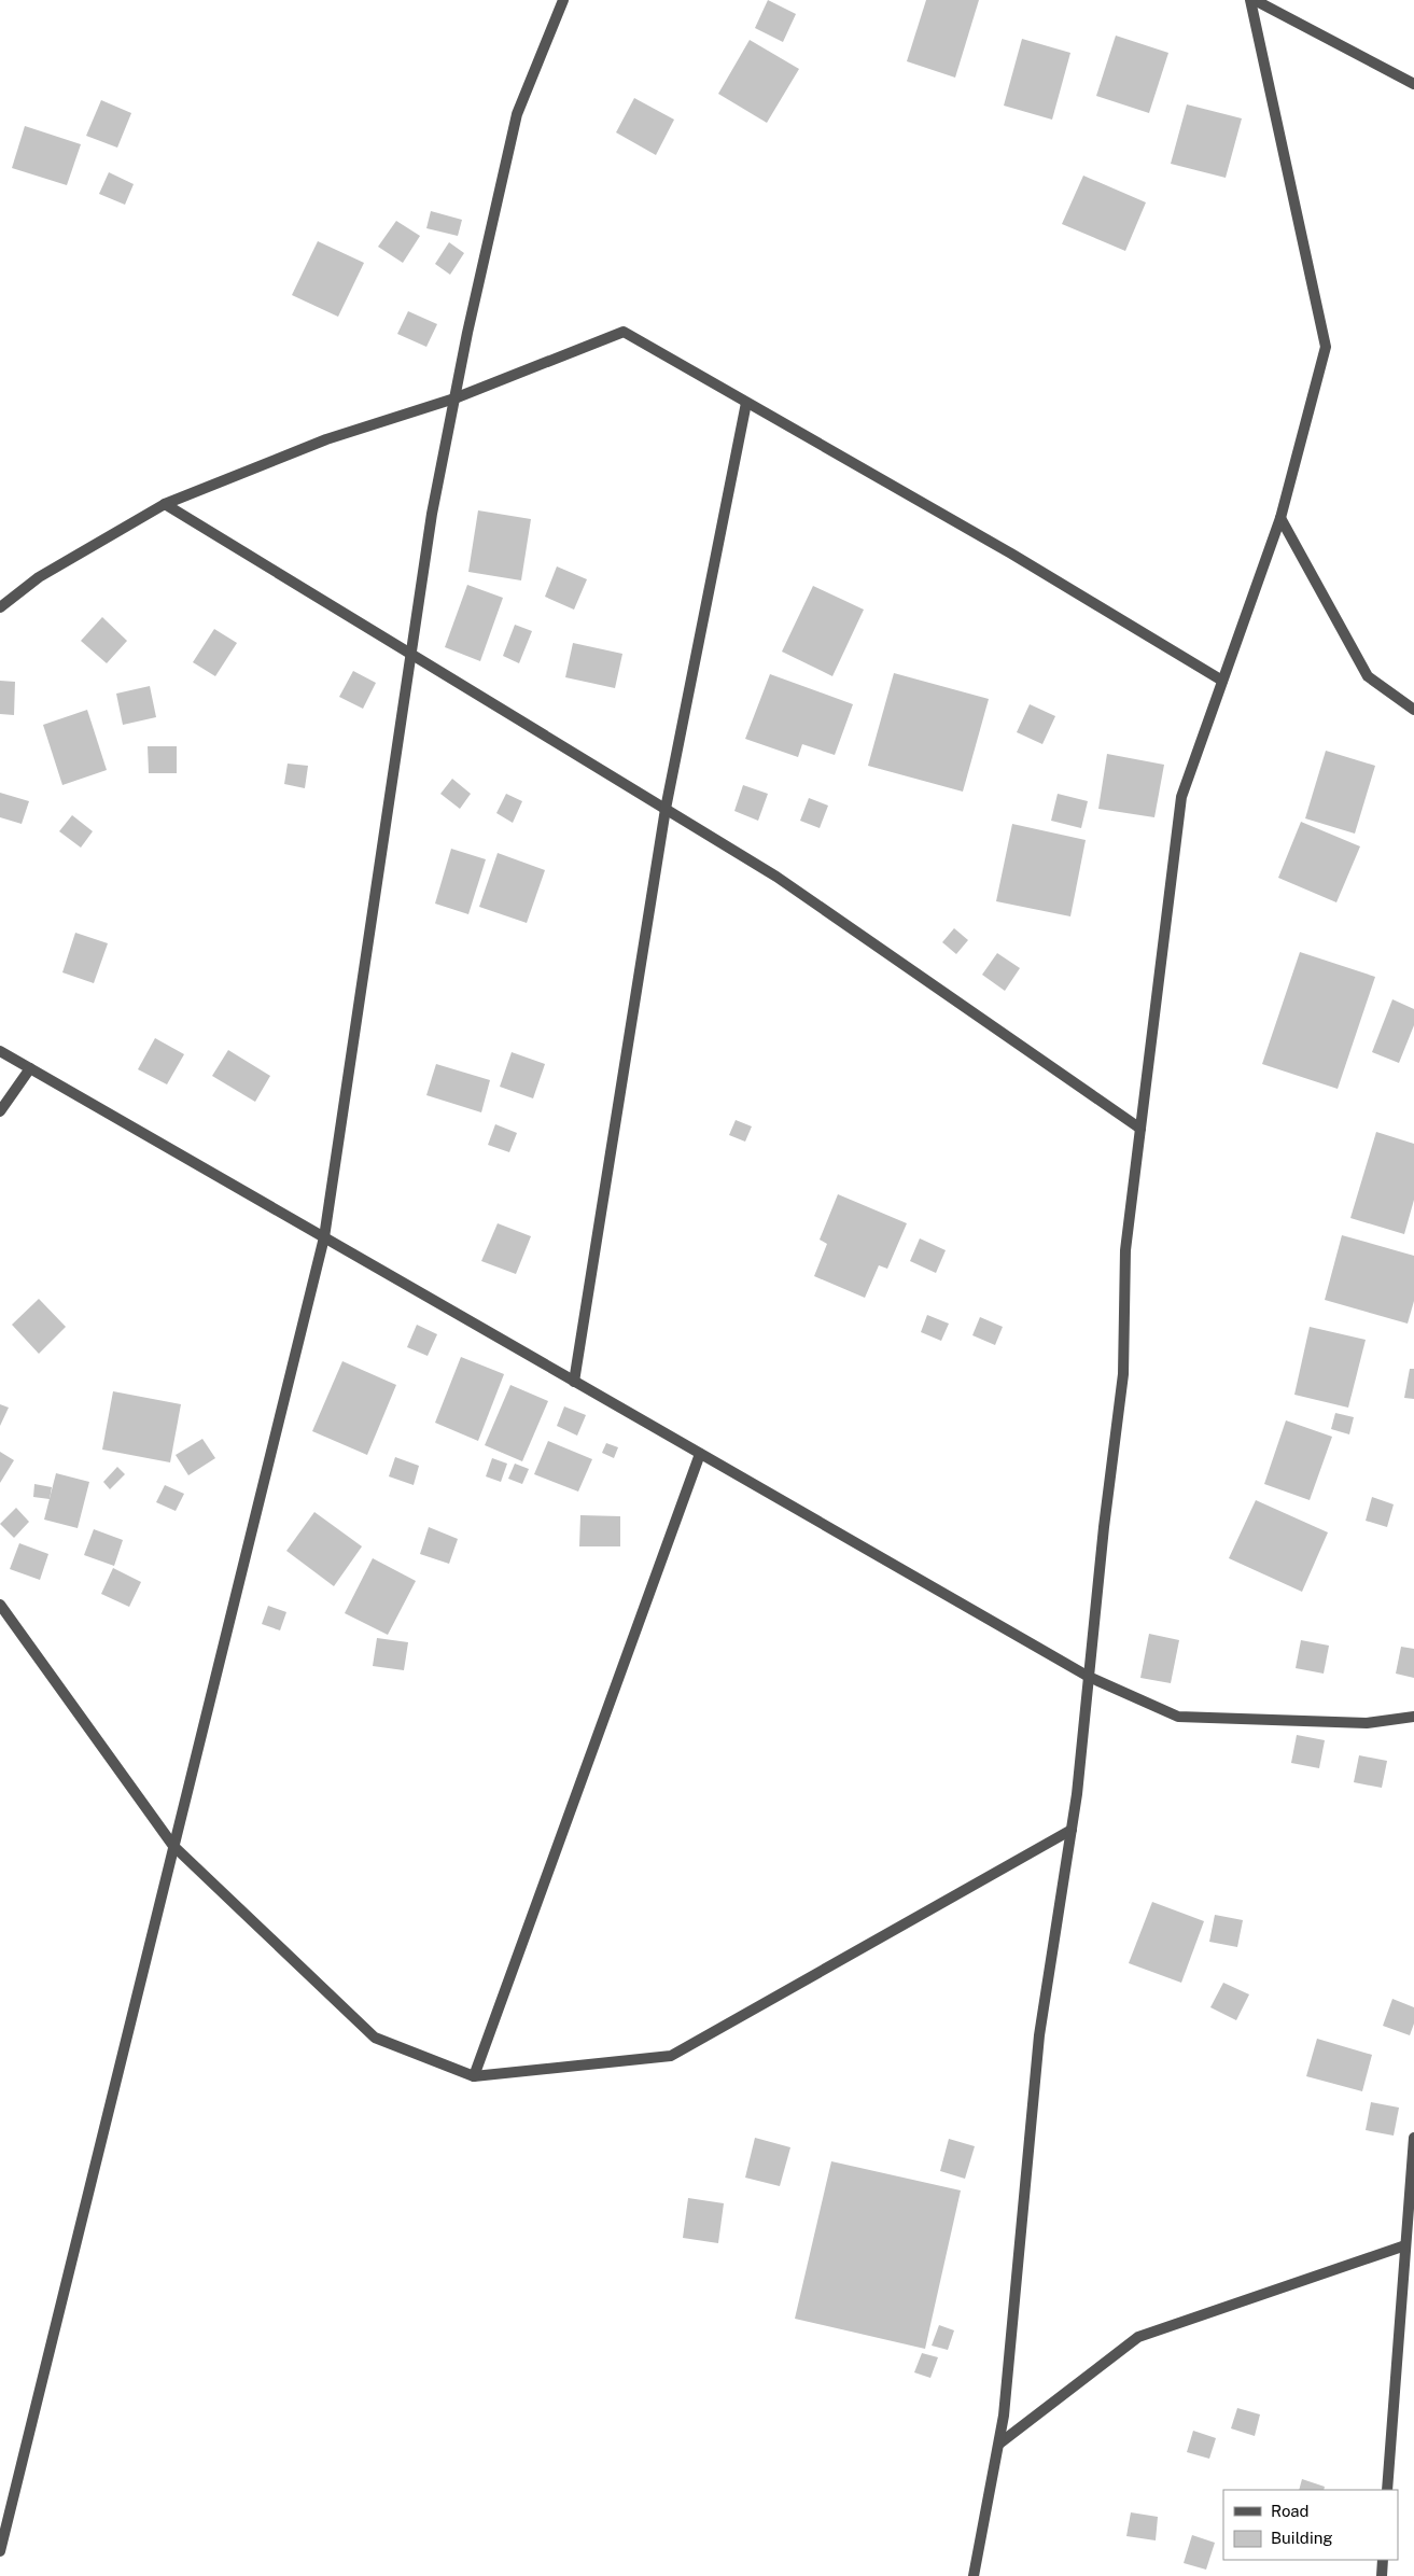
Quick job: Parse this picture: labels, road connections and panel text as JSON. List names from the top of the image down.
{
  "legend": ["Road", "Building"]
}
